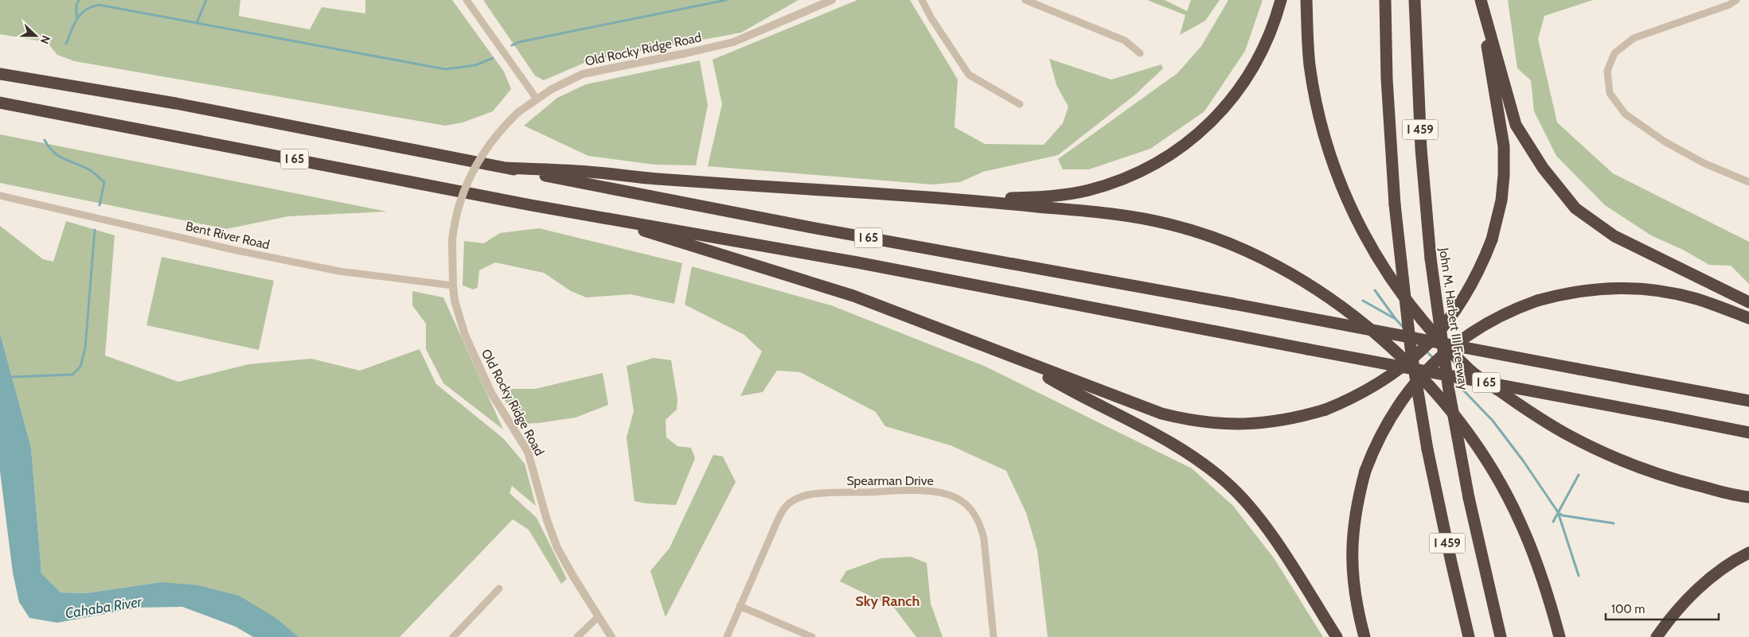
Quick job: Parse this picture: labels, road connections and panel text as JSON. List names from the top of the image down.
{
  "streets": {
    "highway": ["I 459", "I 65", "John M. Harbert III Freeway"],
    "street": ["Old Rocky Ridge Road", "Bent River Road", "Spearman Drive"]
  },
  "crossings": [
    ["Old Rocky Ridge Road", "Bent River Road"]
  ],
  "districts": ["Sky Ranch"],
  "water": ["Cahaba River"],
  "scale_bar": "100 m",
  "north": "right"
}
